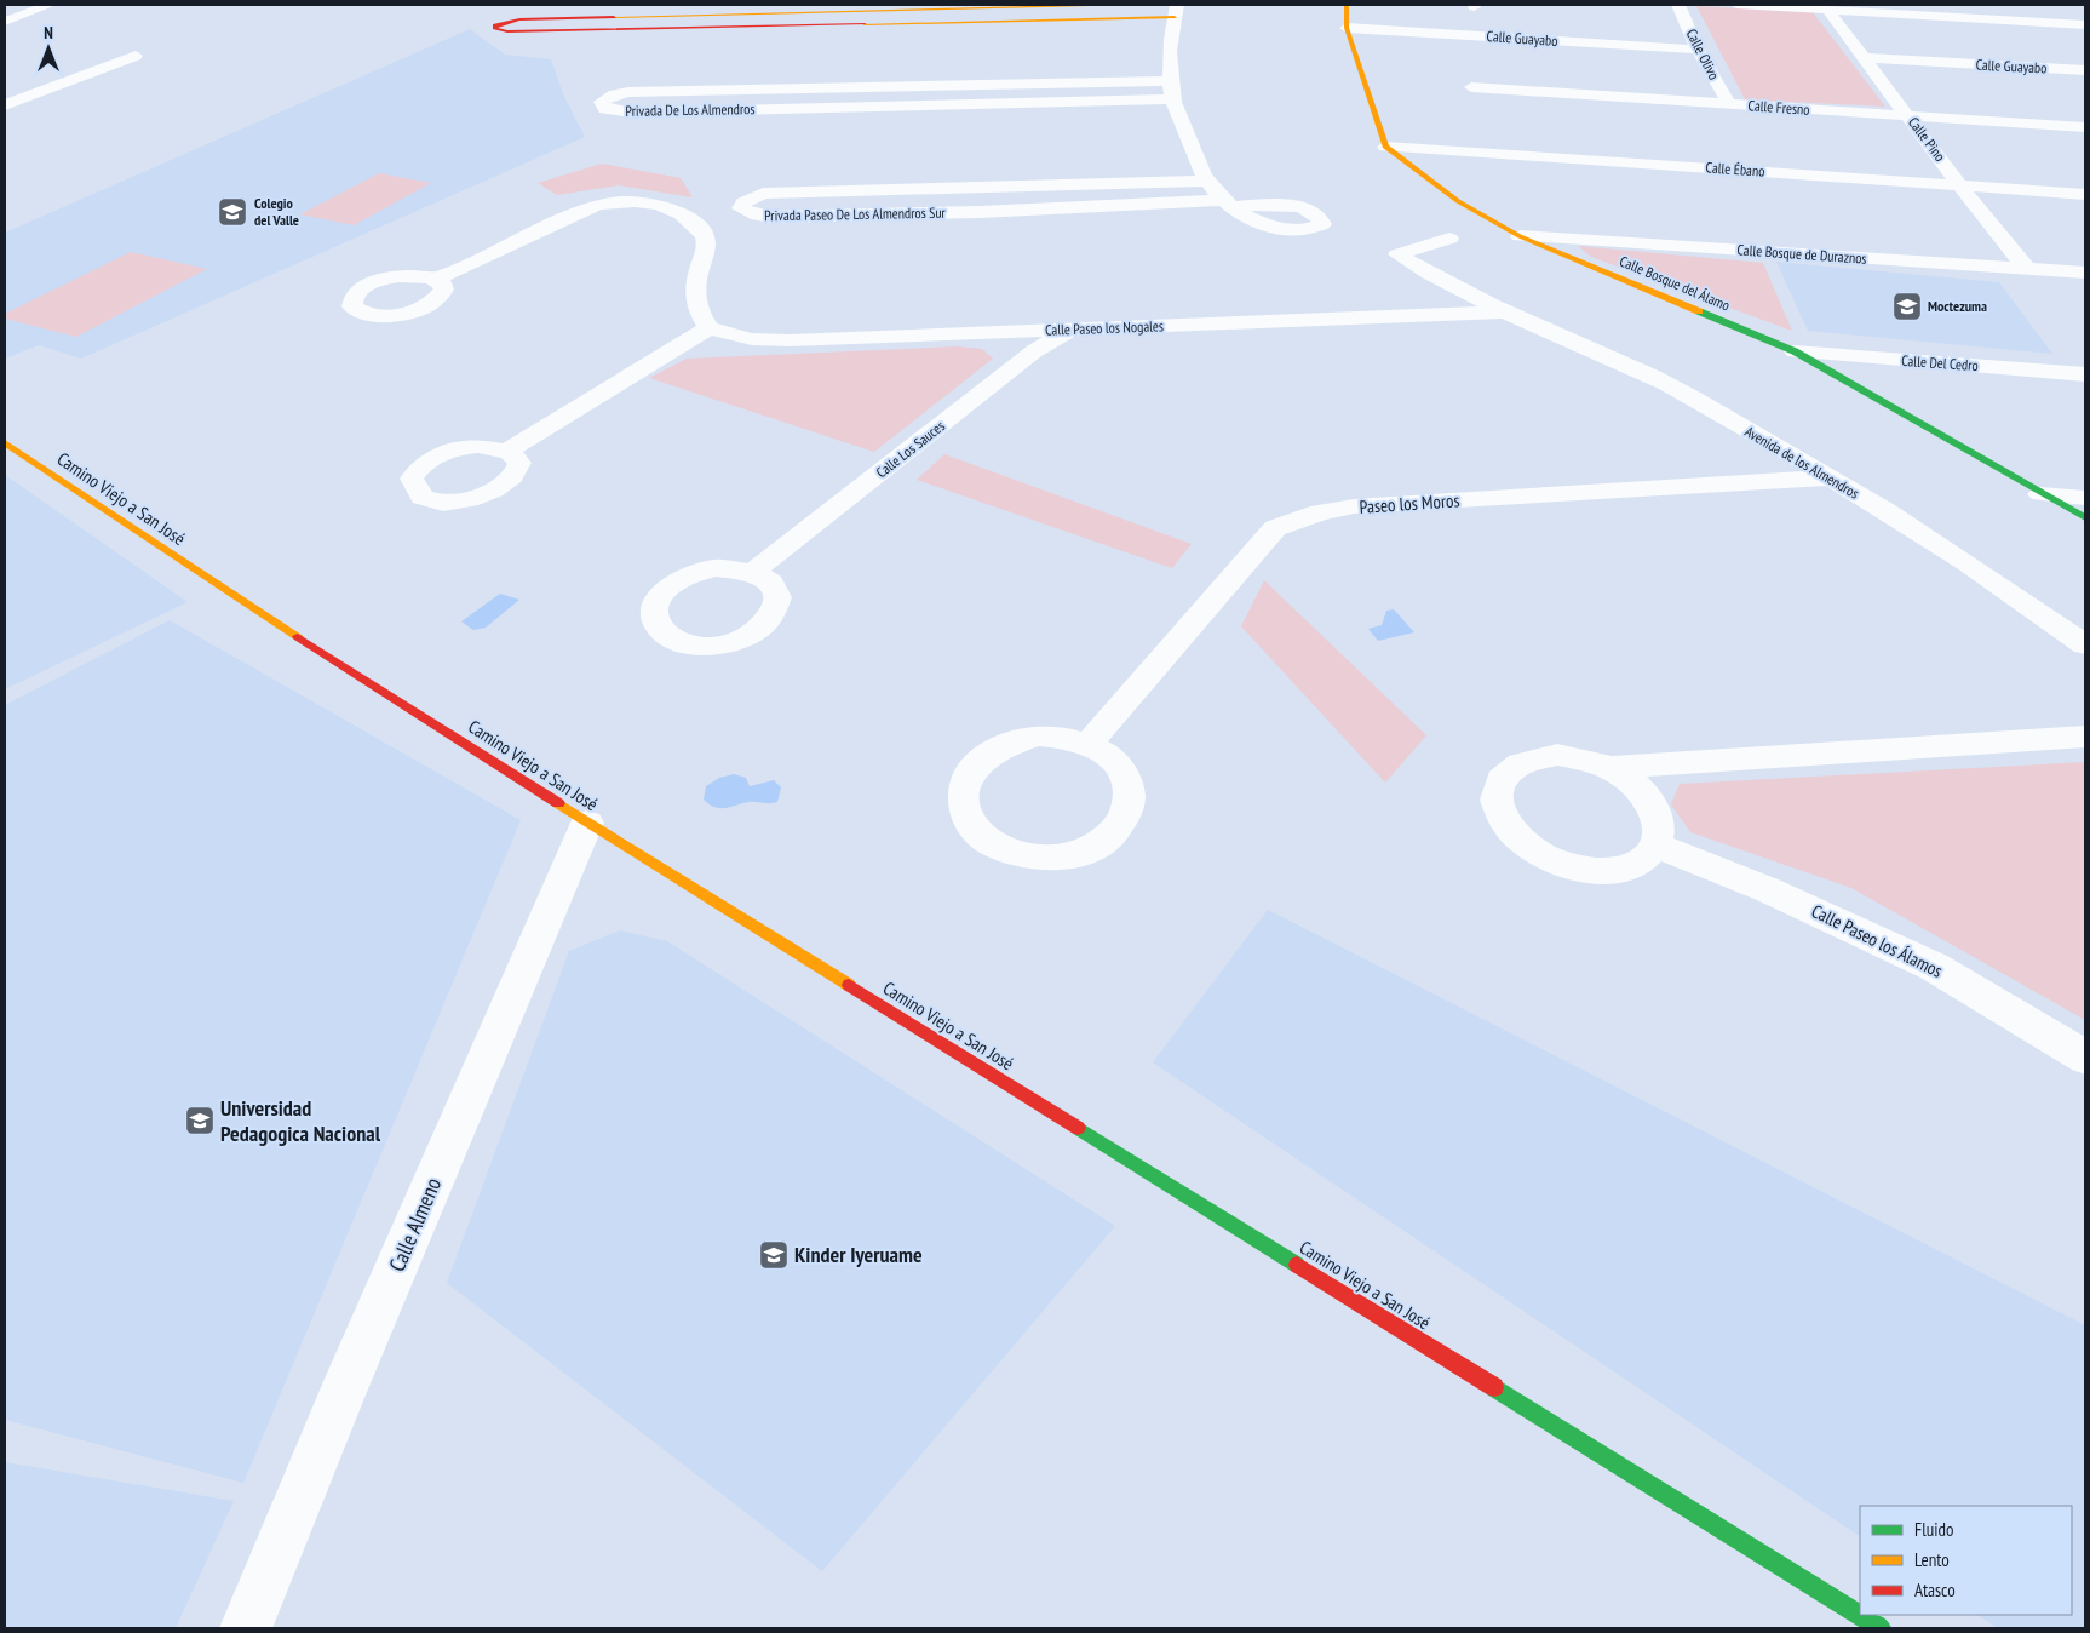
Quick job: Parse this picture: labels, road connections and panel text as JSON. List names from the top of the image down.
{
  "streets": {
    "street": [
      "Calle Guayabo",
      "Calle Olivo",
      "Calle Fresno",
      "Privada De Los Almendros",
      "Calle Pino",
      "Calle Ébano",
      "Privada Paseo De Los Almendros Sur",
      "Calle Bosque de Duraznos",
      "Calle Bosque del Álamo",
      "Calle Paseo los Nogales",
      "Calle Del Cedro",
      "Calle Los Sauces",
      "Avenida de los Almendros",
      "Camino Viejo a San José",
      "Paseo los Moros",
      "Calle Paseo los Álamos",
      "Calle Almeno"
    ]
  },
  "crossings": [
    ["Calle Guayabo", "Calle Olivo"],
    ["Calle Guayabo", "Calle Pino"],
    ["Calle Olivo", "Calle Fresno"],
    ["Calle Fresno", "Calle Pino"],
    ["Calle Pino", "Calle Ébano"],
    ["Calle Pino", "Calle Bosque de Duraznos"],
    ["Calle Ébano", "Calle Bosque del Álamo"],
    ["Calle Bosque de Duraznos", "Calle Bosque del Álamo"],
    ["Calle Bosque del Álamo", "Calle Del Cedro"],
    ["Calle Paseo los Nogales", "Calle Los Sauces"],
    ["Calle Paseo los Nogales", "Avenida de los Almendros"],
    ["Avenida de los Almendros", "Paseo los Moros"],
    ["Camino Viejo a San José", "Calle Almeno"]
  ],
  "places": {
    "school or university": [
      "Colegio del Valle",
      "Moctezuma",
      "Universidad Pedagogica Nacional",
      "Kinder Iyeruame"
    ]
  },
  "legend": ["Fluido", "Lento", "Atasco"],
  "north": "top"
}
